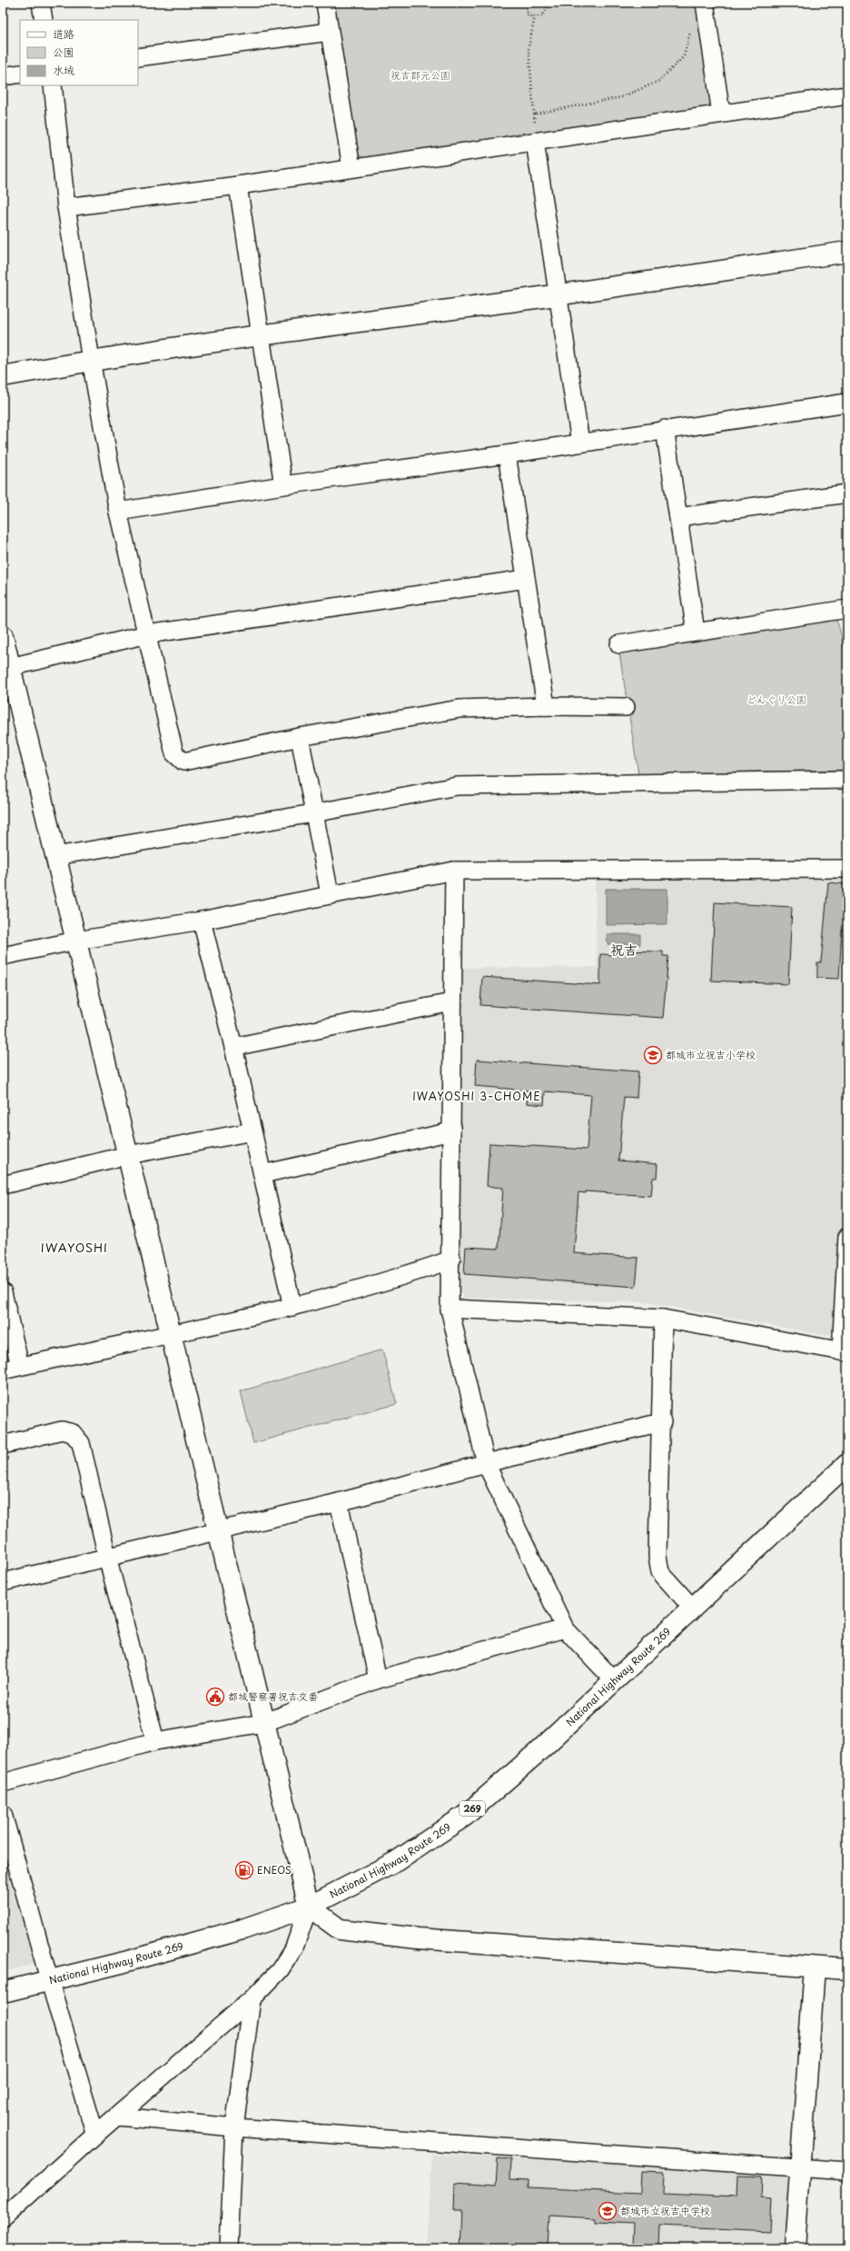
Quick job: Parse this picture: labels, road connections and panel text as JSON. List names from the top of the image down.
{
  "streets": {
    "main road": ["National Highway Route 269", "269"]
  },
  "districts": ["祝吉", "IWAYOSHI 3-CHOME", "IWAYOSHI"],
  "parks": ["祝吉郡元公園", "どんぐり公園"],
  "places": {
    "school or university": ["都城市立祝吉小学校", "都城市立祝吉中学校"],
    "public building": ["都城警察署祝吉交番"],
    "fuel station": ["ENEOS"]
  },
  "legend": ["道路", "公園", "水域"]
}
